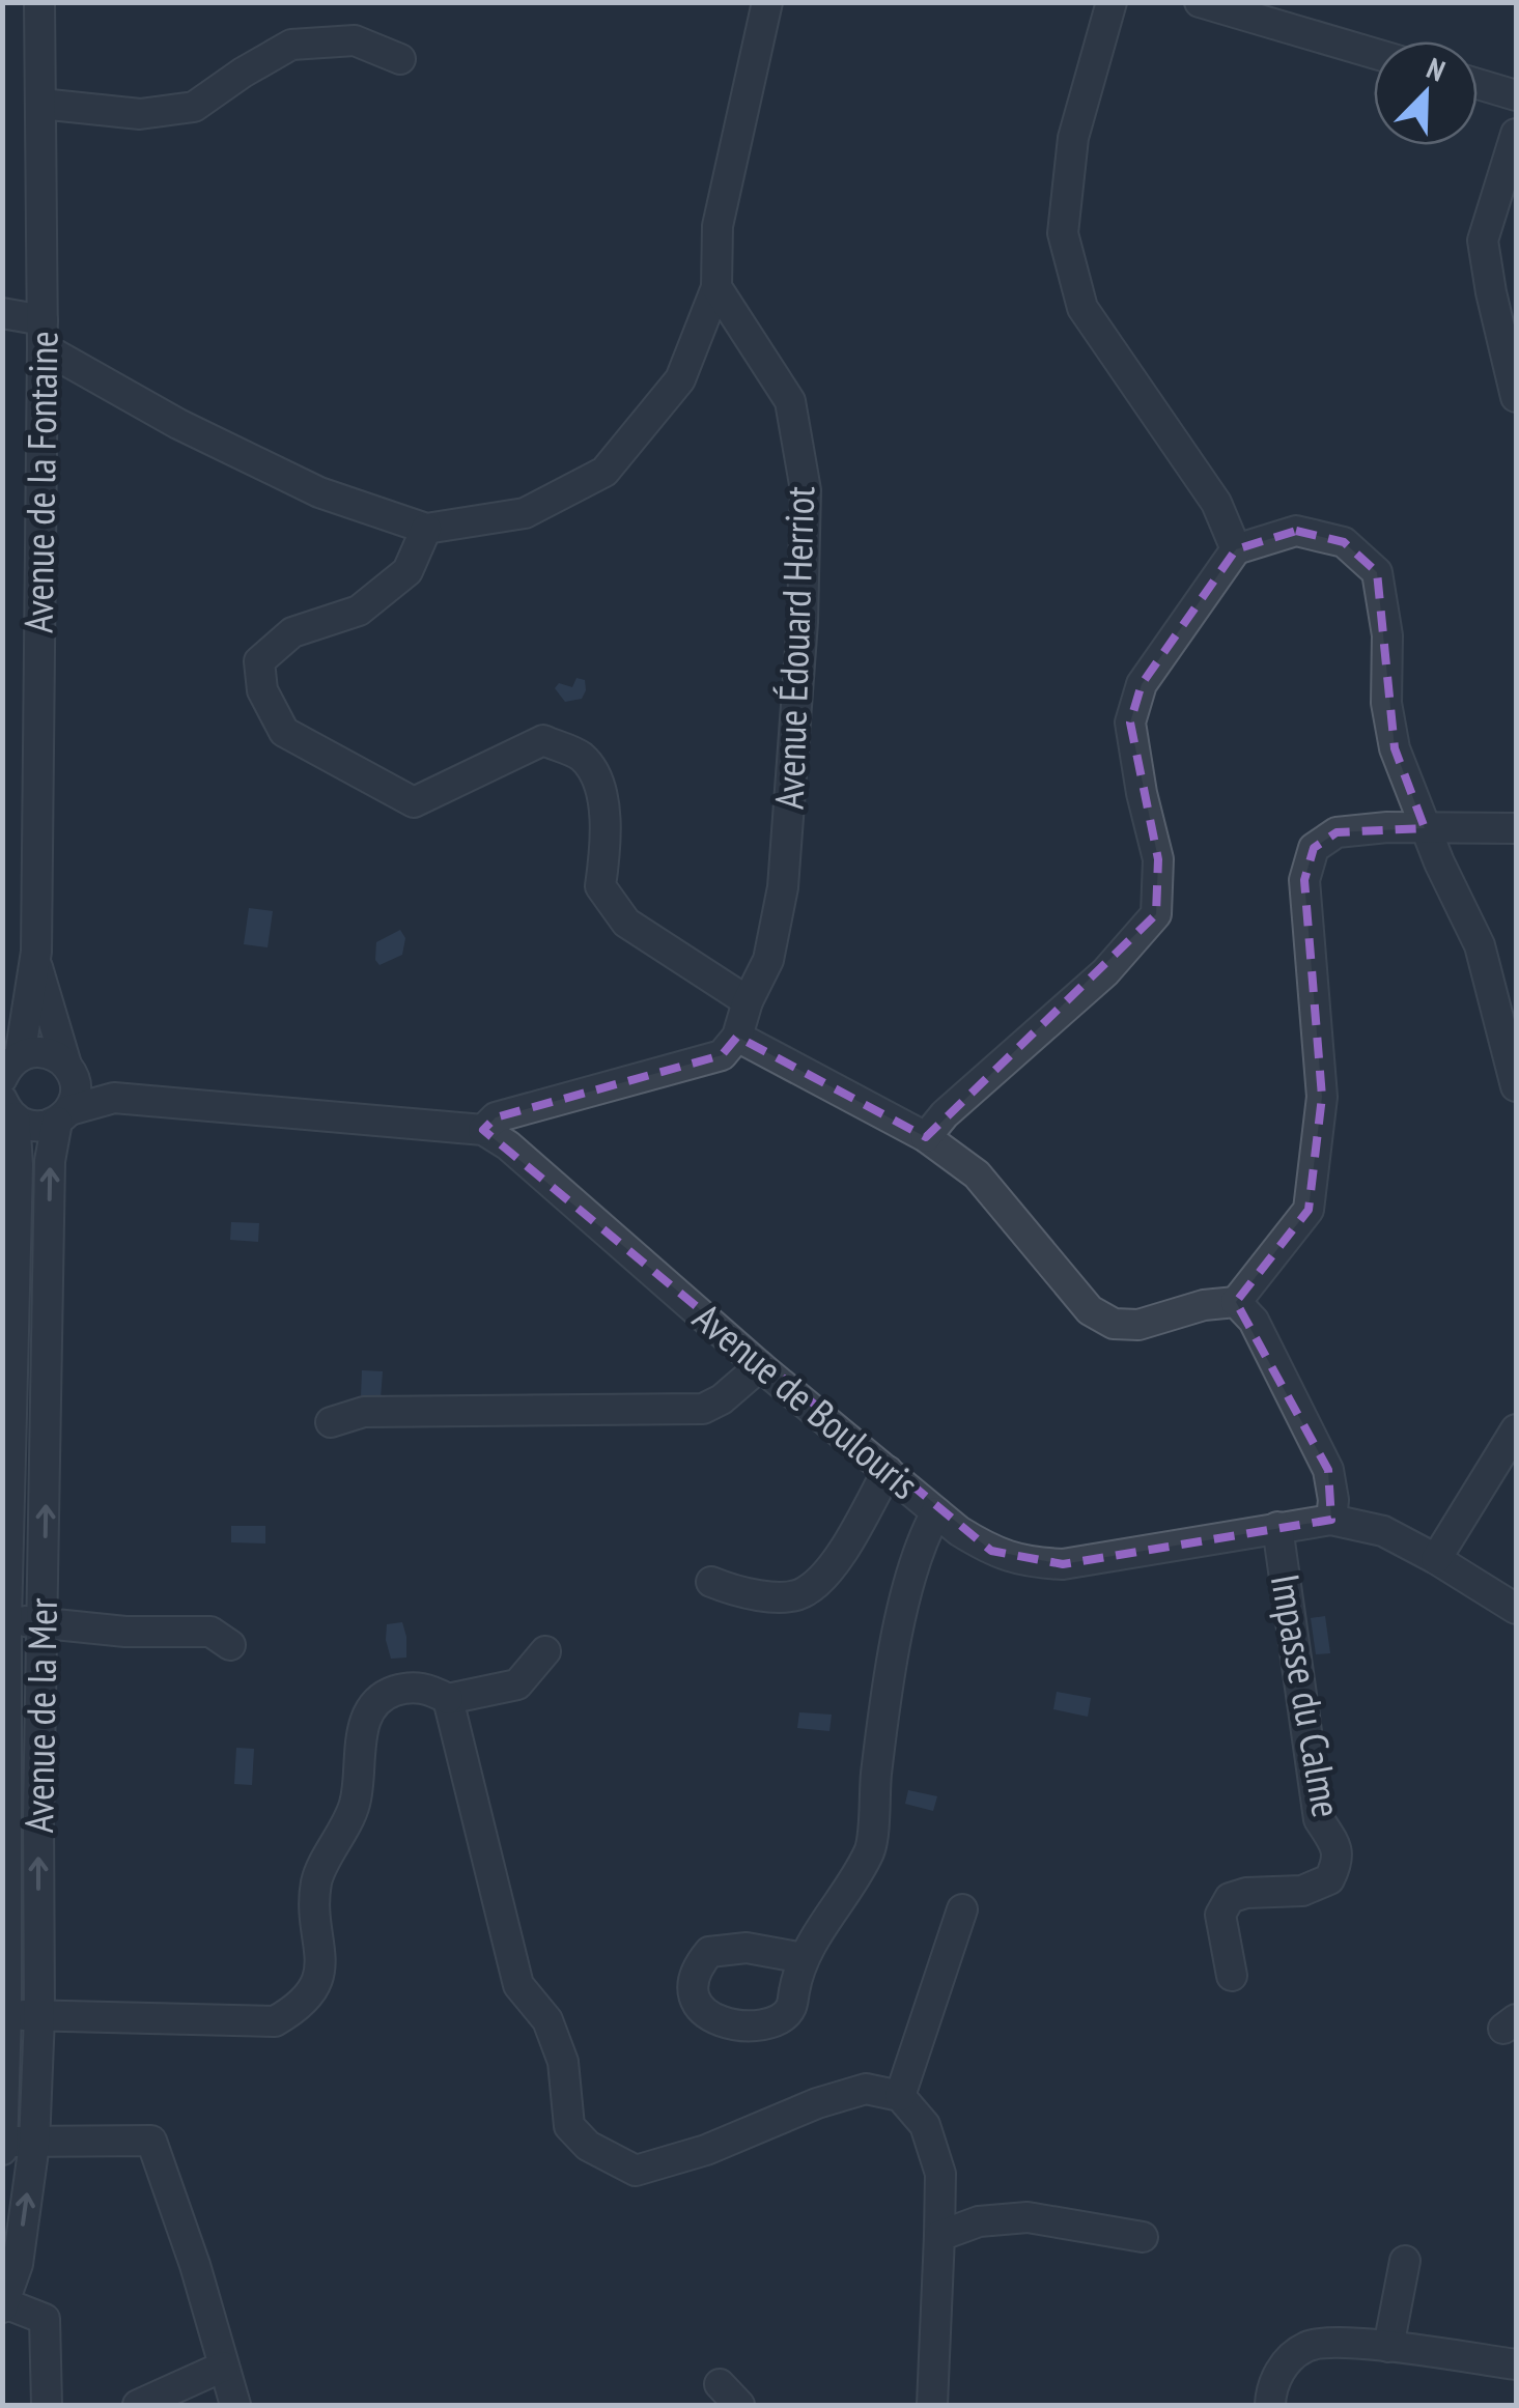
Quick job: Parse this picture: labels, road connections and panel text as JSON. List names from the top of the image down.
{
  "streets": {
    "street": [
      "Avenue de la Fontaine",
      "Avenue Édouard Herriot",
      "Avenue de Boulouris",
      "Impasse du Calme",
      "Avenue de la Mer"
    ]
  },
  "crossings": [
    ["Avenue de la Fontaine", "Avenue de la Mer"],
    ["Avenue de Boulouris", "Impasse du Calme"]
  ],
  "north": "top right"
}
